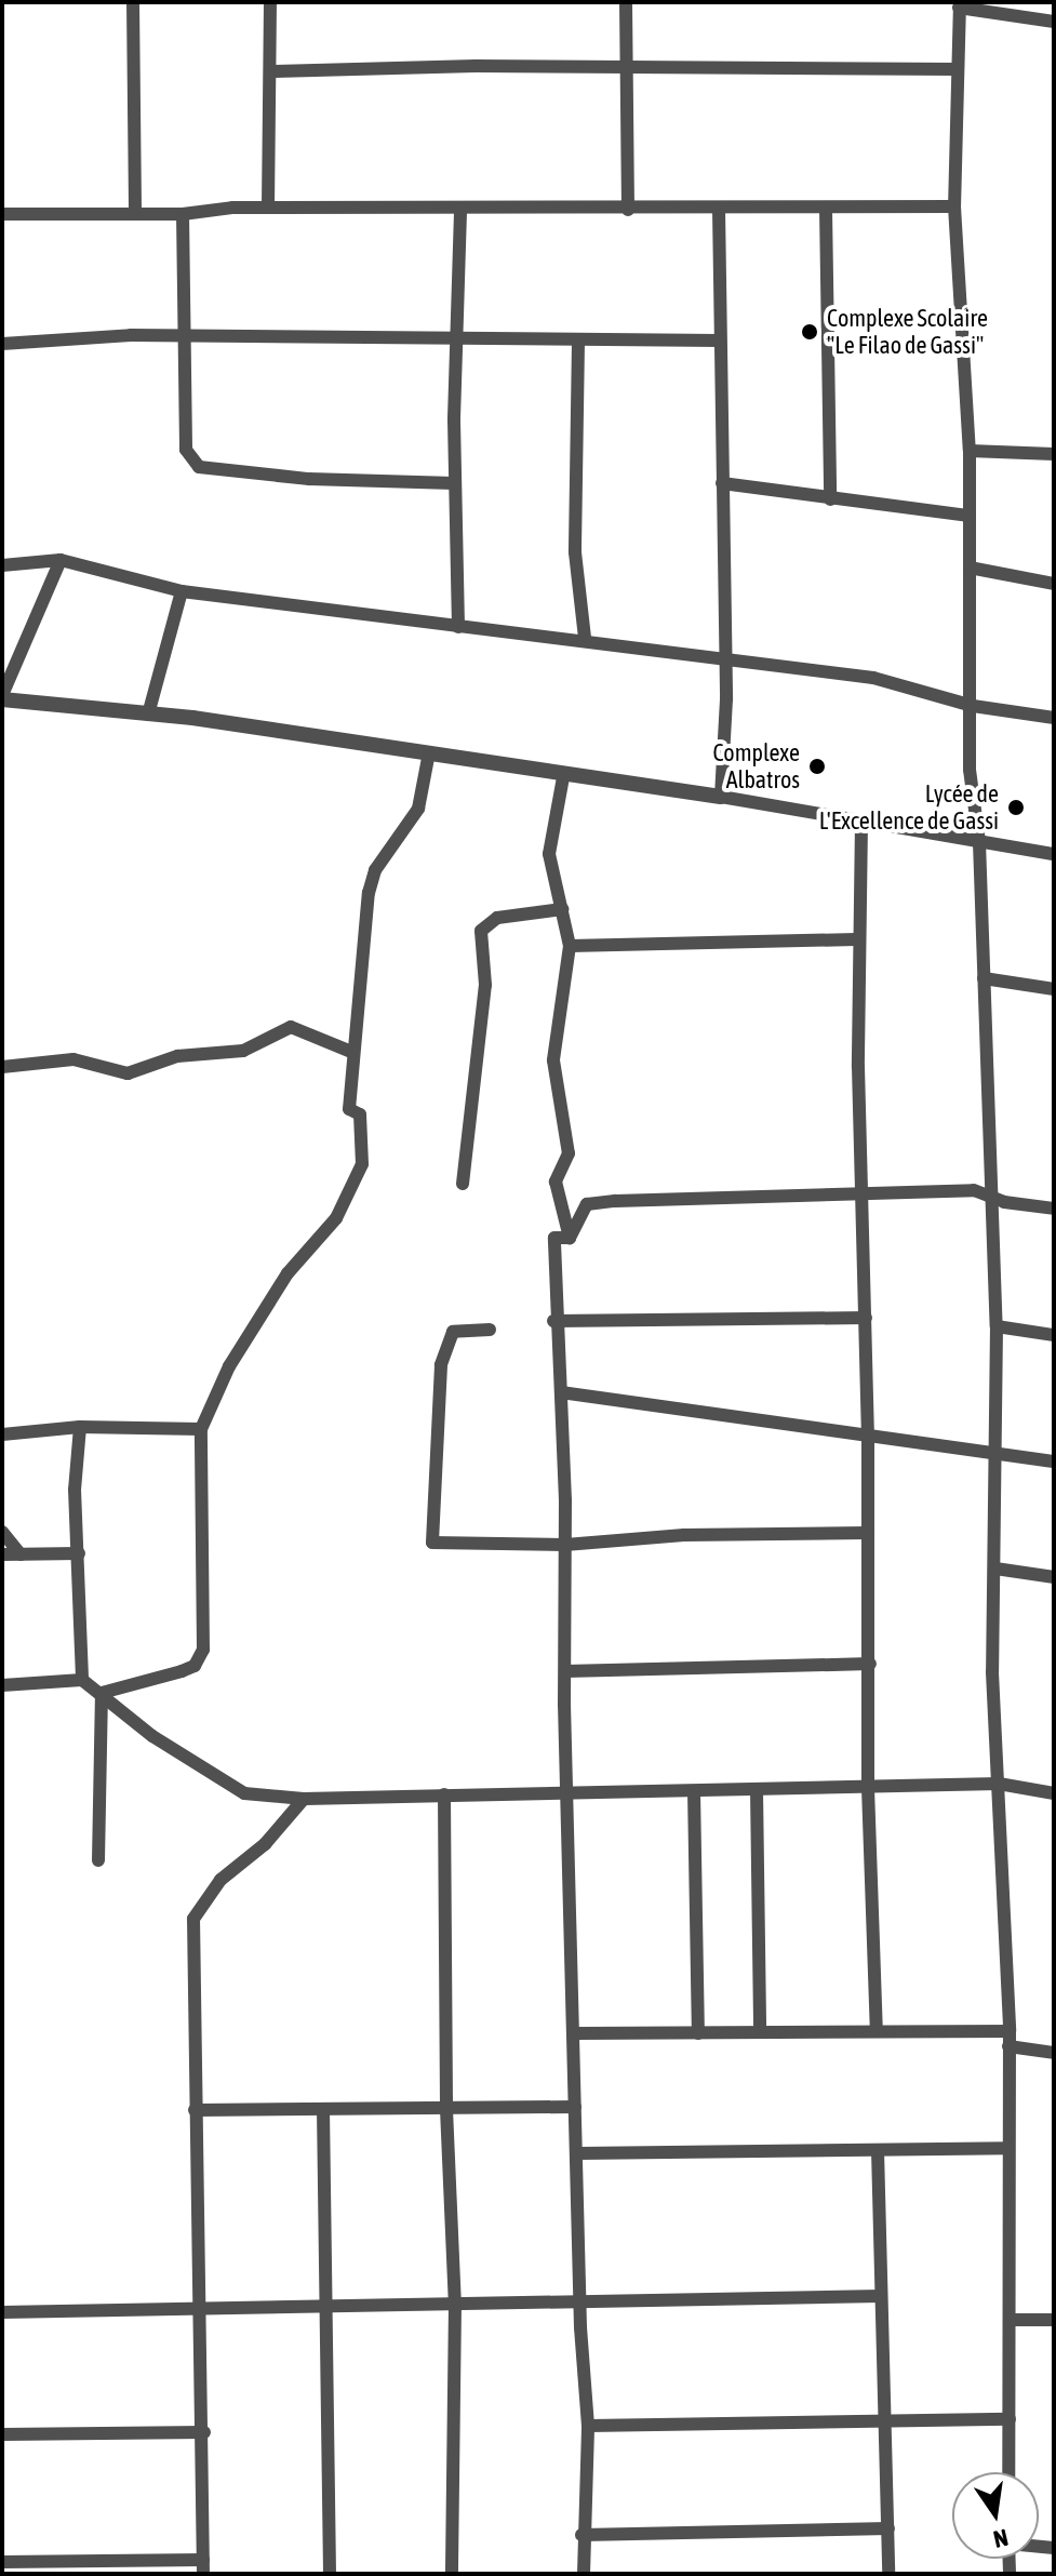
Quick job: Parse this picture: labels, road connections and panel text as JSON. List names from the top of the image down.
{
  "places": ["Complexe Scolaire \"Le Filao de Gassi\"", "Complexe Albatros", "Lycée de L'Excellence de Gassi"],
  "north": "bottom"
}
